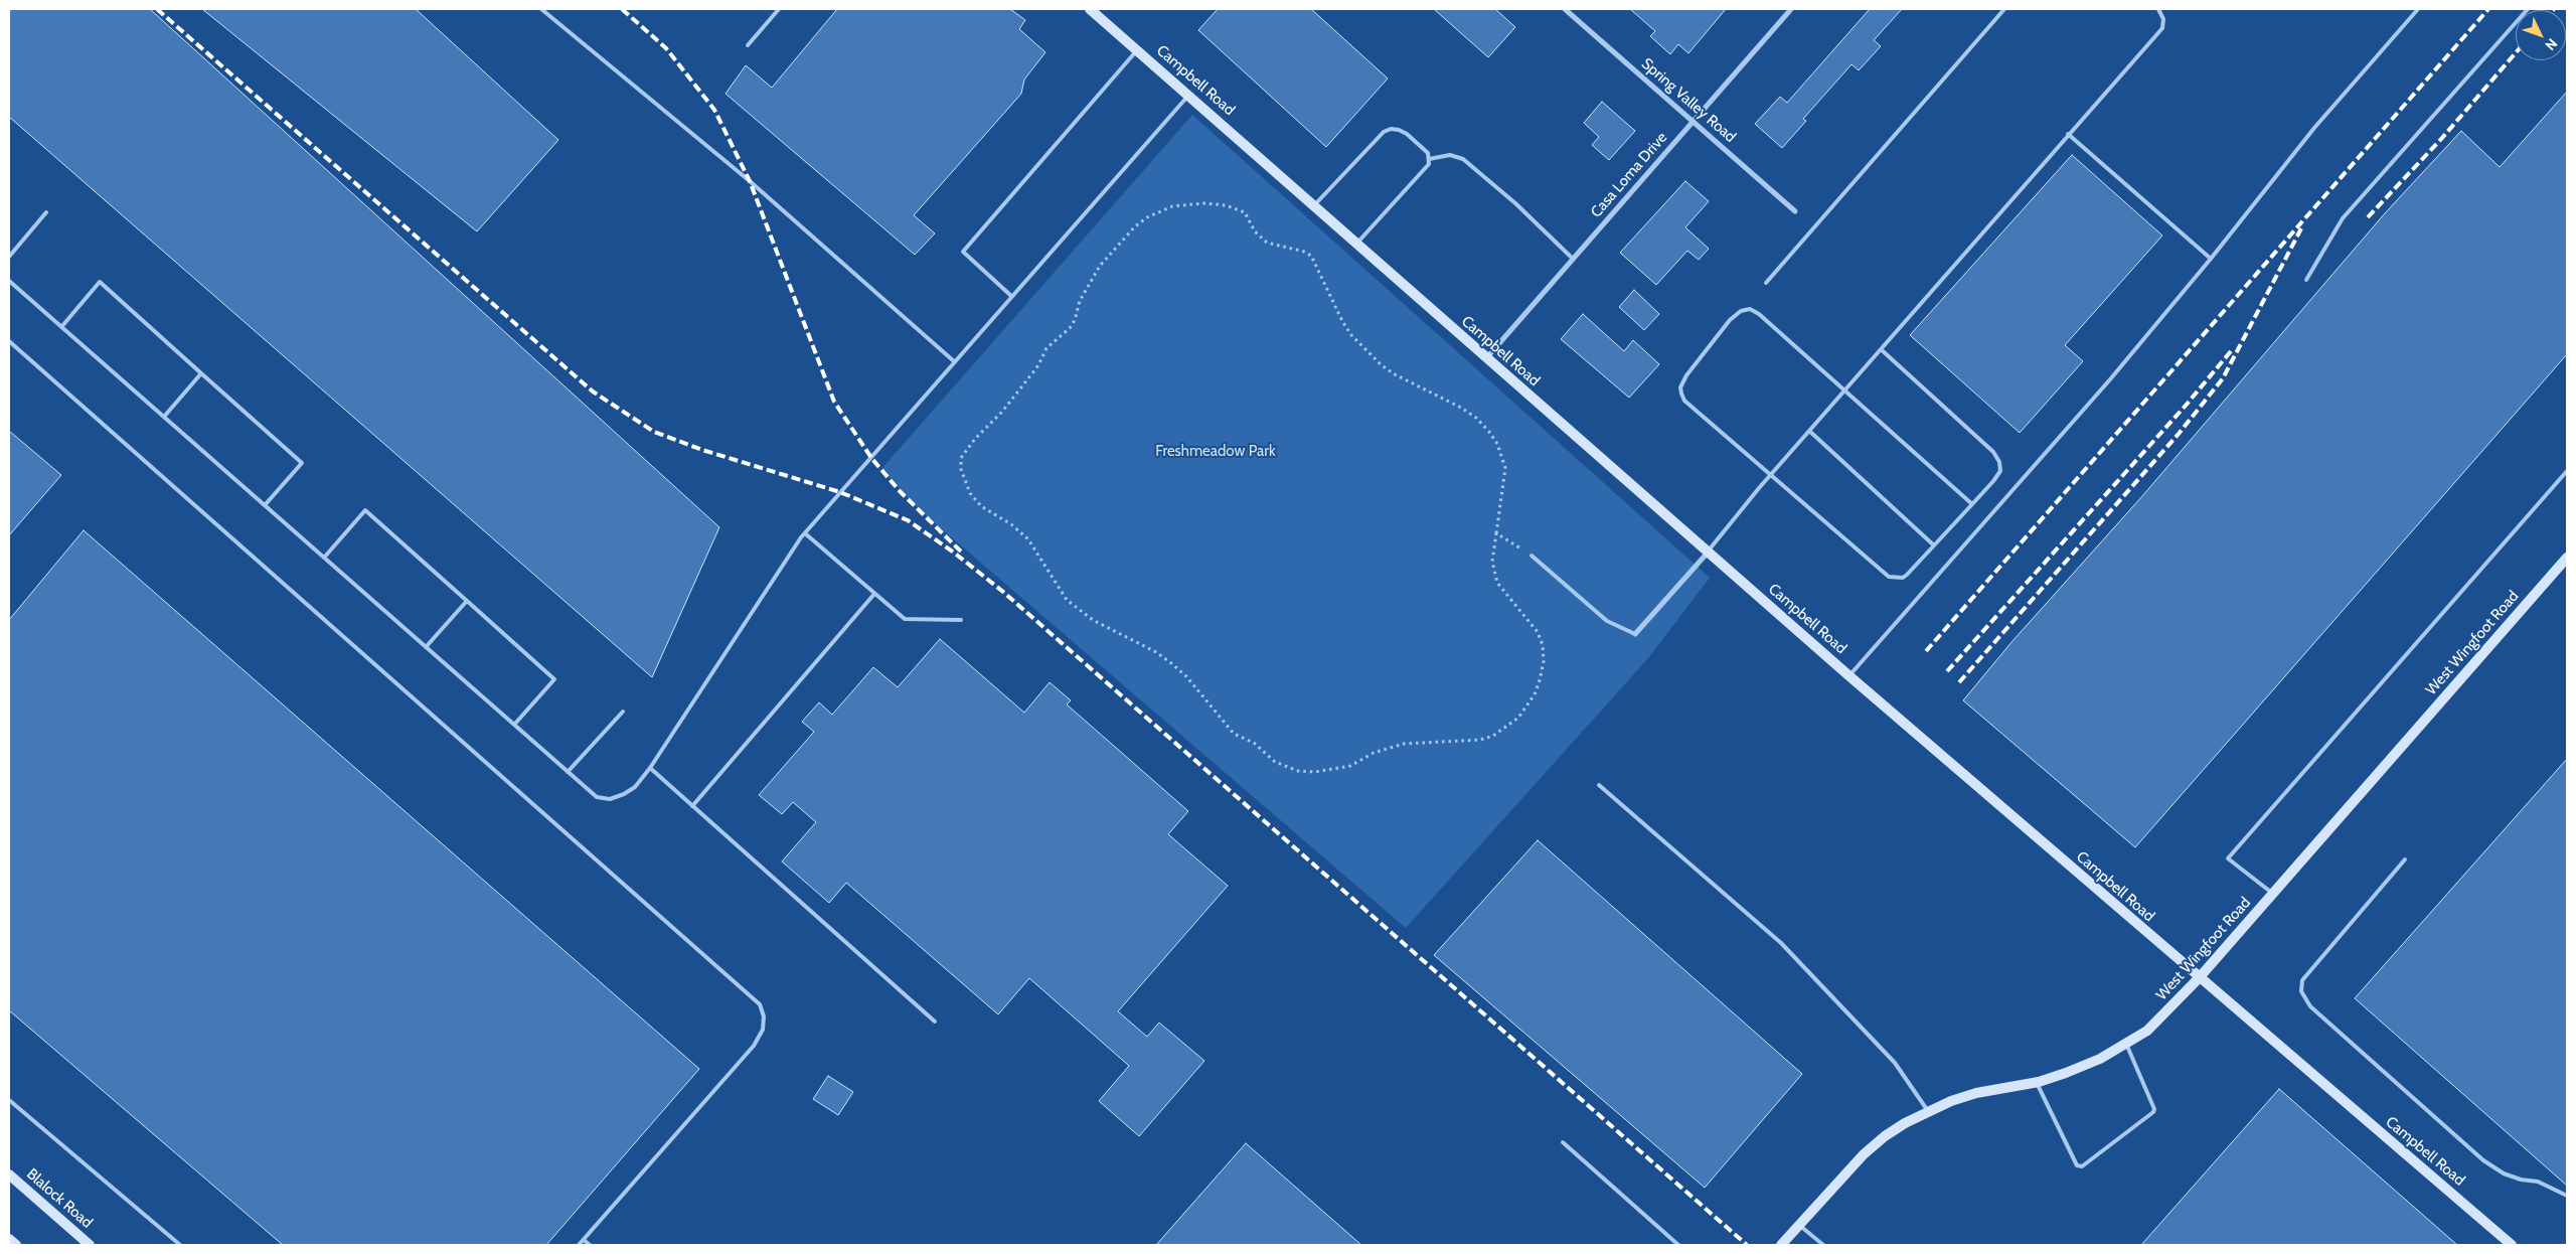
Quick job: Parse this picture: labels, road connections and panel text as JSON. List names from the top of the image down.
{
  "streets": {
    "street": [
      "Campbell Road",
      "Spring Valley Road",
      "Casa Loma Drive",
      "West Wingfoot Road",
      "Blalock Road"
    ]
  },
  "crossings": [
    ["Campbell Road", "Casa Loma Drive"],
    ["Campbell Road", "West Wingfoot Road"],
    ["Spring Valley Road", "Casa Loma Drive"]
  ],
  "parks": ["Freshmeadow Park"],
  "north": "bottom right"
}
